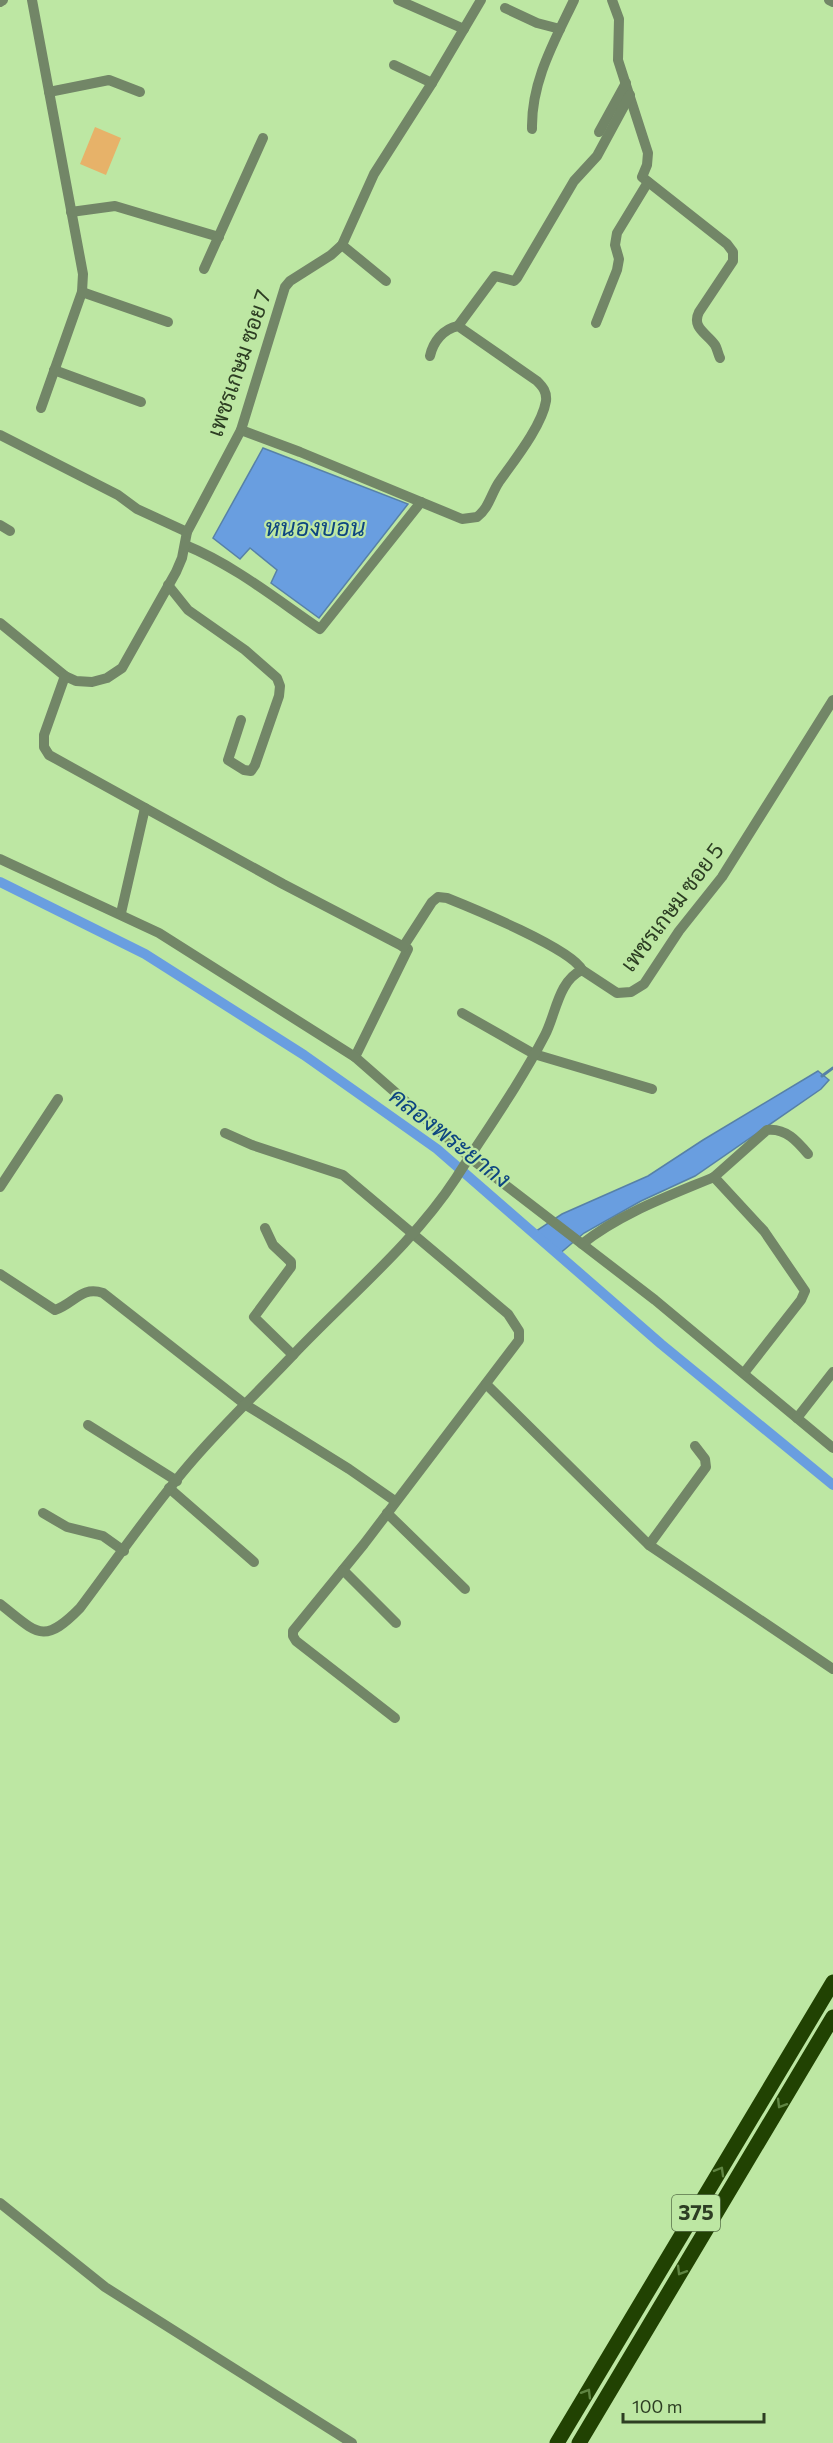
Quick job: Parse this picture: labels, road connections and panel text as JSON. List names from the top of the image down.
{
  "streets": {
    "main road": ["375"],
    "street": ["เพชรเกษม ซอย 7", "เพชรเกษม ซอย 5"]
  },
  "water": ["หนองบอน", "คลองพระยากง"],
  "scale_bar": "100 m"
}
